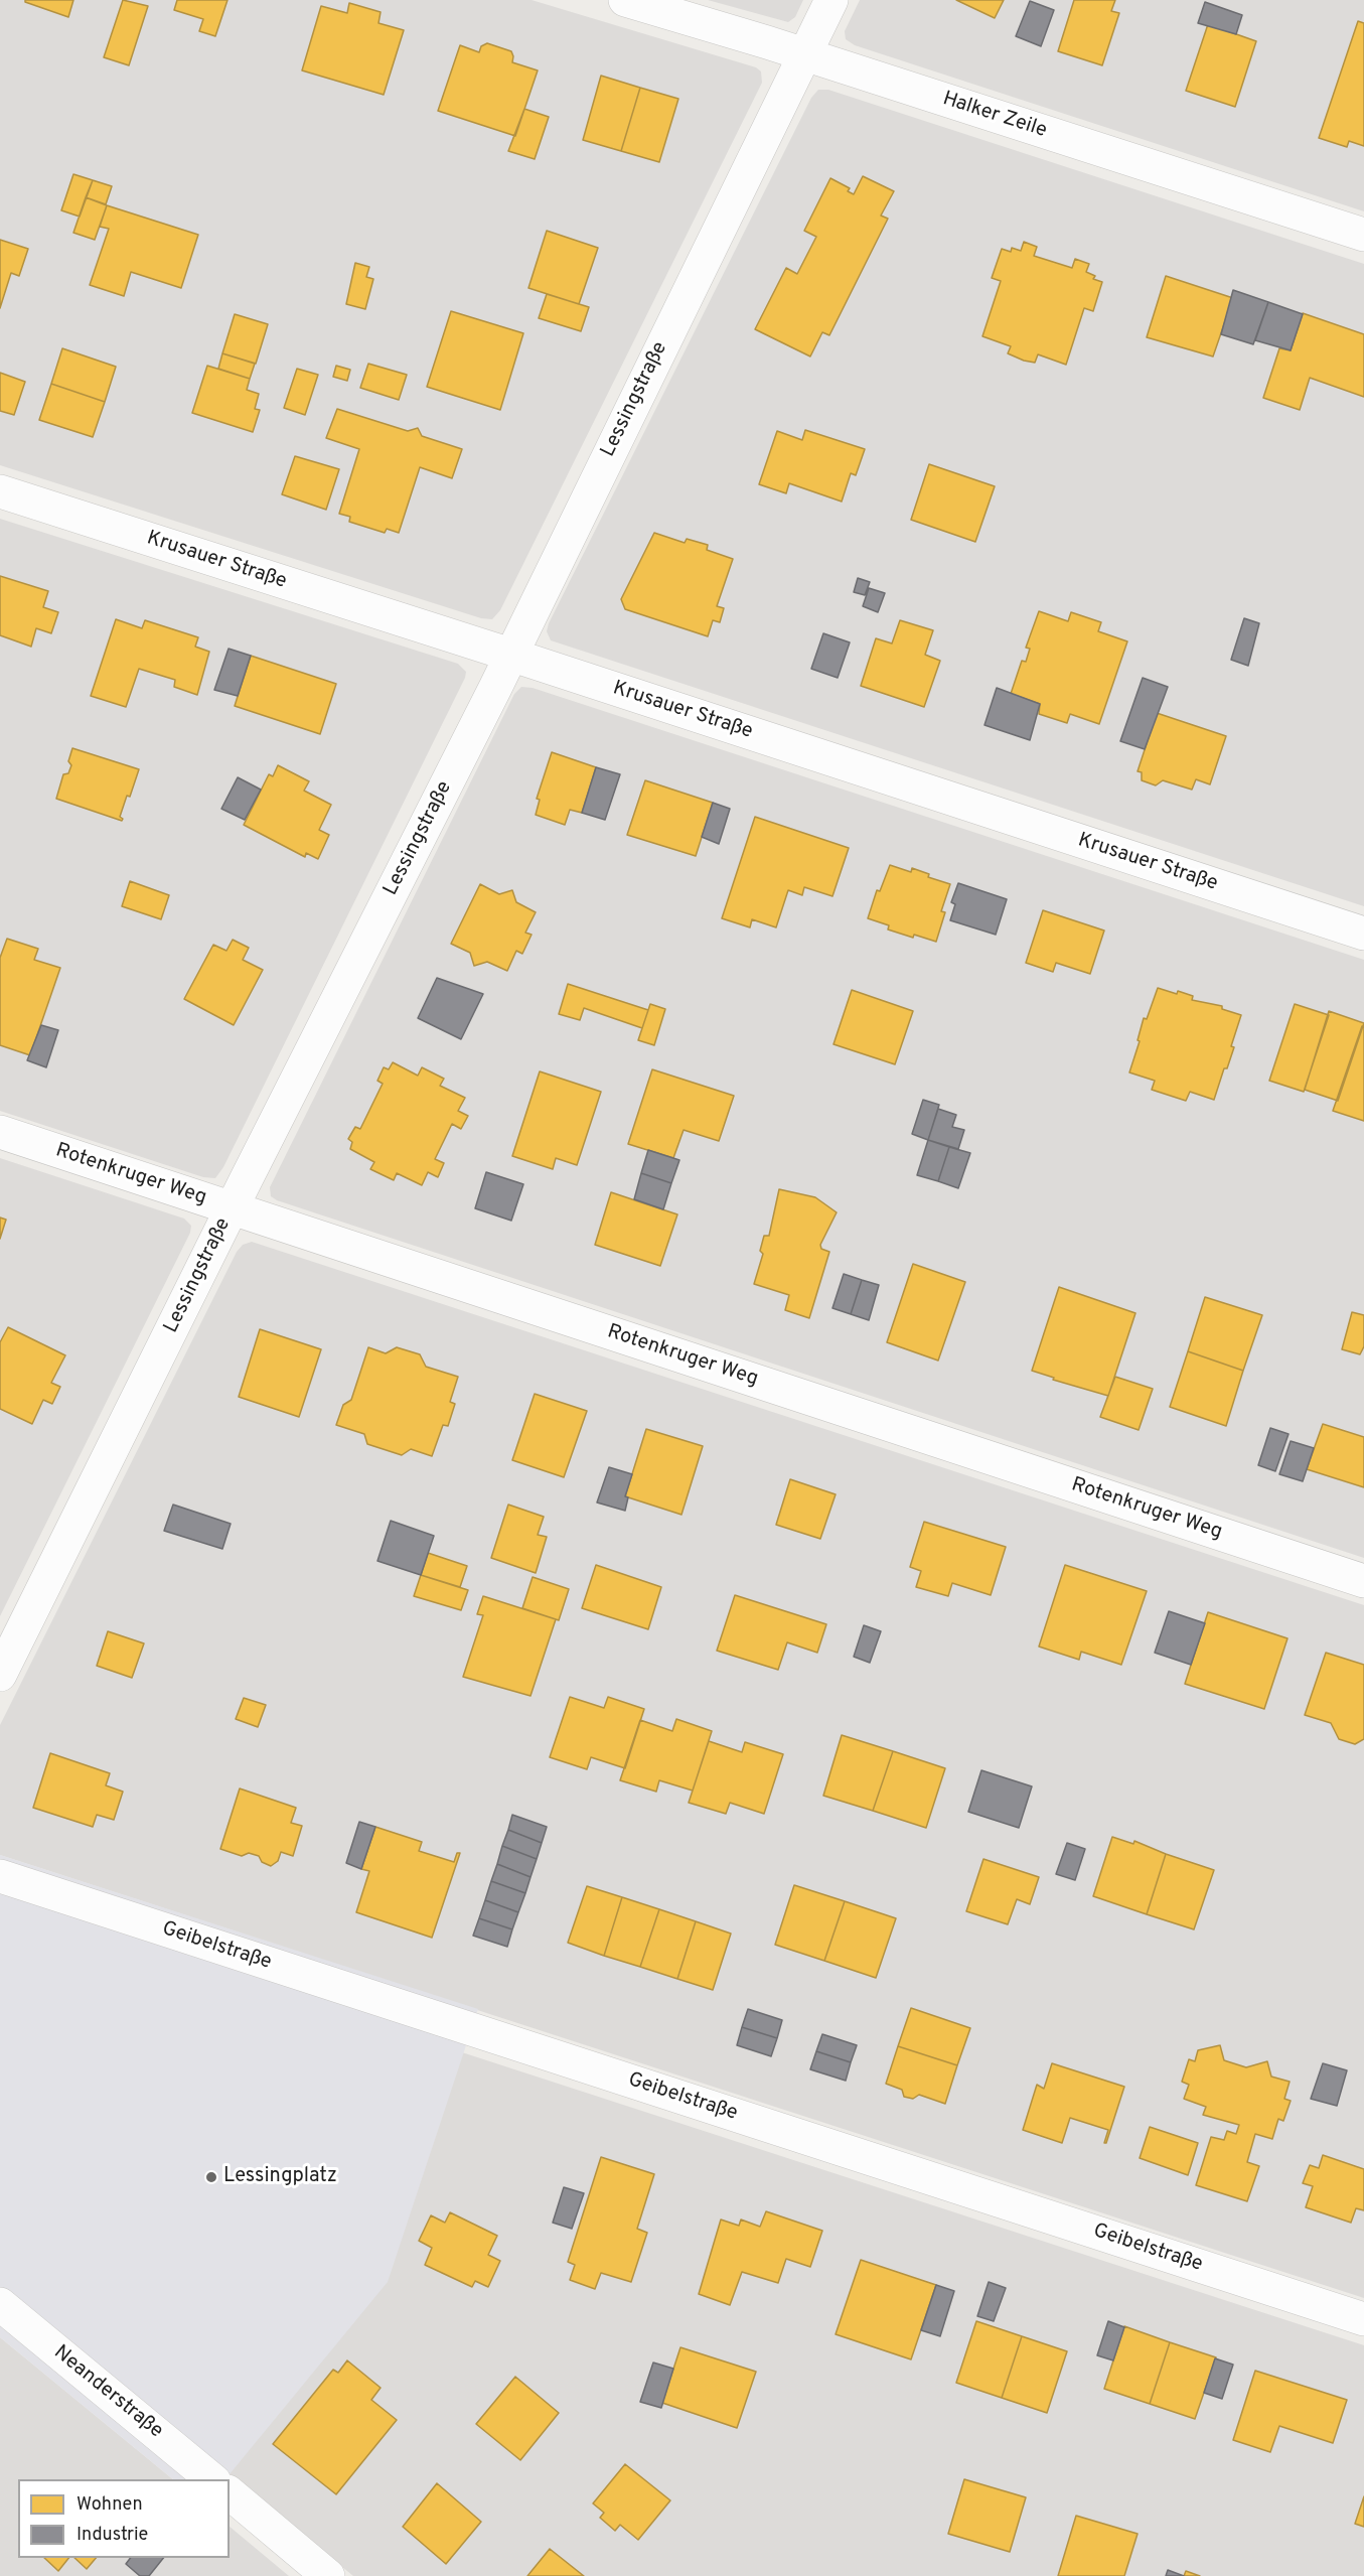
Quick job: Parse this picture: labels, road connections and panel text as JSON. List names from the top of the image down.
{
  "streets": {
    "street": [
      "Halker Zeile",
      "Lessingstraße",
      "Krusauer Straße",
      "Rotenkruger Weg",
      "Geibelstraße",
      "Neanderstraße"
    ]
  },
  "crossings": [
    ["Halker Zeile", "Lessingstraße"],
    ["Lessingstraße", "Krusauer Straße"],
    ["Lessingstraße", "Rotenkruger Weg"]
  ],
  "places": ["Lessingplatz"],
  "legend": ["Wohnen", "Industrie"]
}
